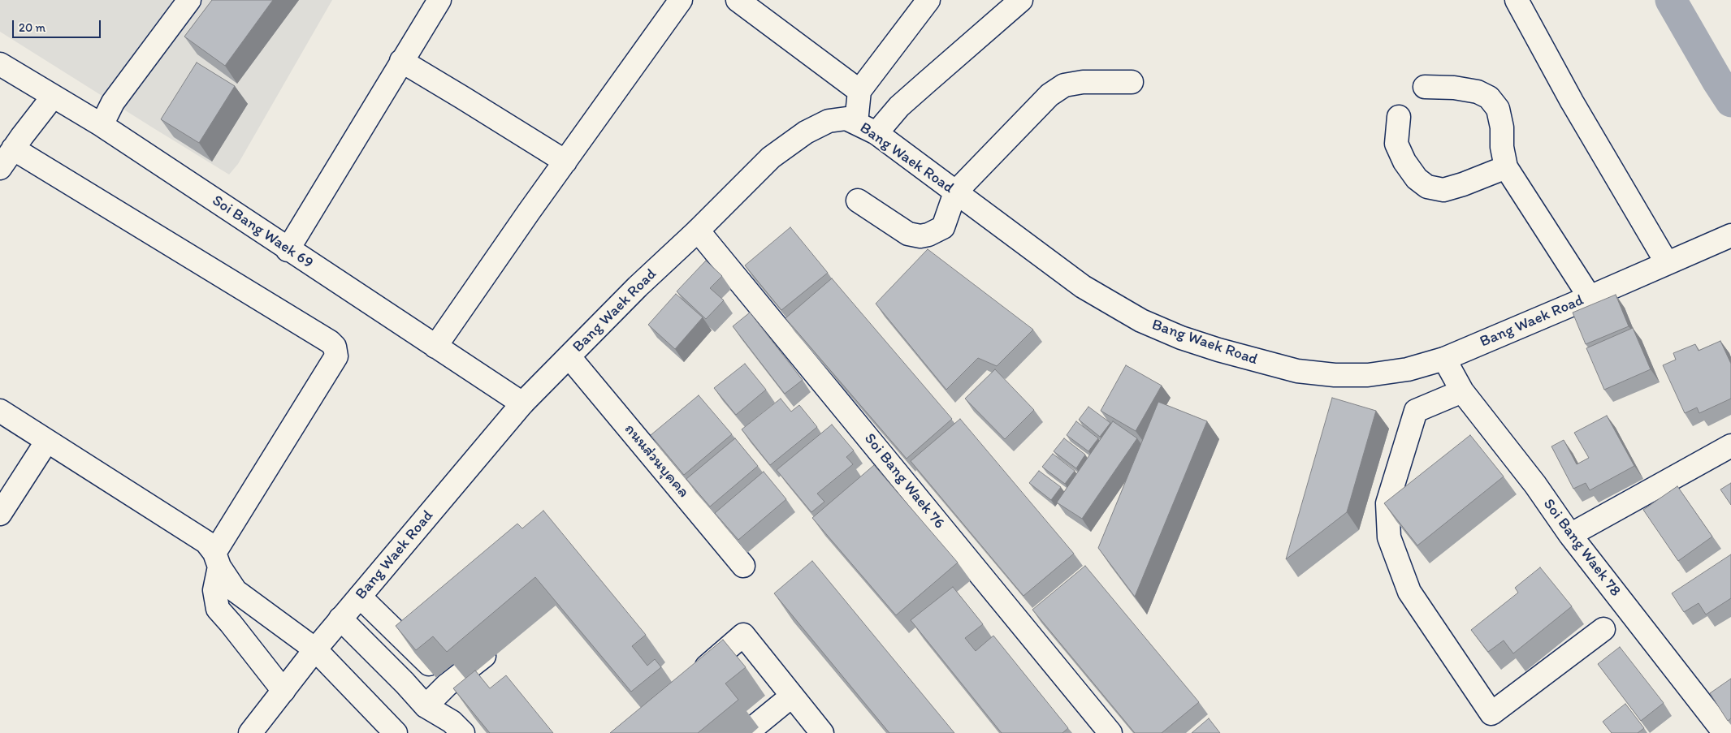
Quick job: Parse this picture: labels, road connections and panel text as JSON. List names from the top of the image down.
{
  "streets": {
    "street": [
      "Bang Waek Road",
      "Soi Bang Waek 69",
      "ถนนส่วนบุคคล",
      "Soi Bang Waek 76",
      "Soi Bang Waek 78"
    ]
  },
  "crossings": [
    ["Bang Waek Road", "Soi Bang Waek 69"],
    ["Bang Waek Road", "ถนนส่วนบุคคล"],
    ["Bang Waek Road", "Soi Bang Waek 76"],
    ["Bang Waek Road", "Soi Bang Waek 78"]
  ],
  "scale_bar": "20 m"
}
